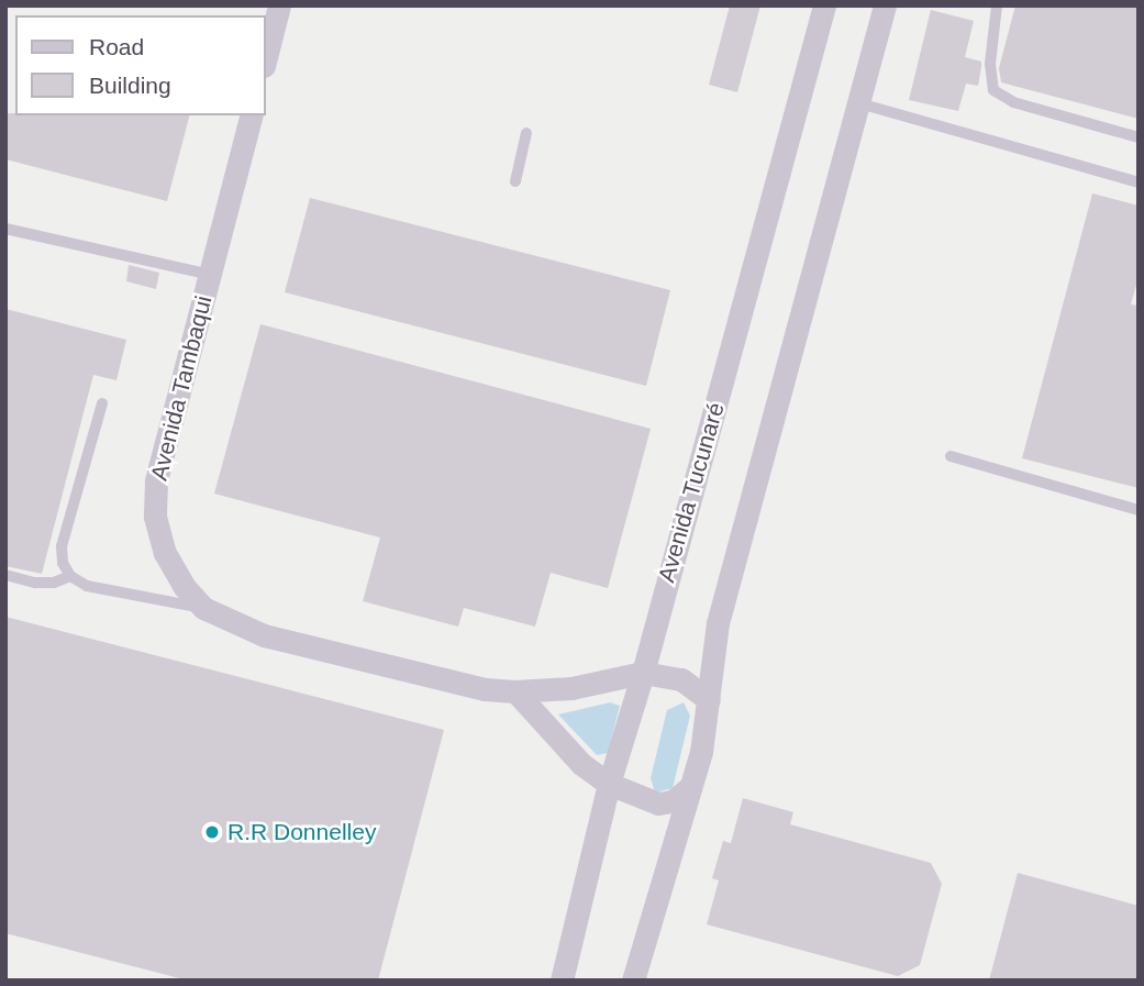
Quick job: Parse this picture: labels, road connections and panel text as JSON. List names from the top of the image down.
{
  "streets": {
    "street": ["Avenida Tambaqui", "Avenida Tucunaré"]
  },
  "crossings": [
    ["Avenida Tambaqui", "Avenida Tucunaré"]
  ],
  "places": ["R.R Donnelley"],
  "legend": ["Road", "Building"]
}
